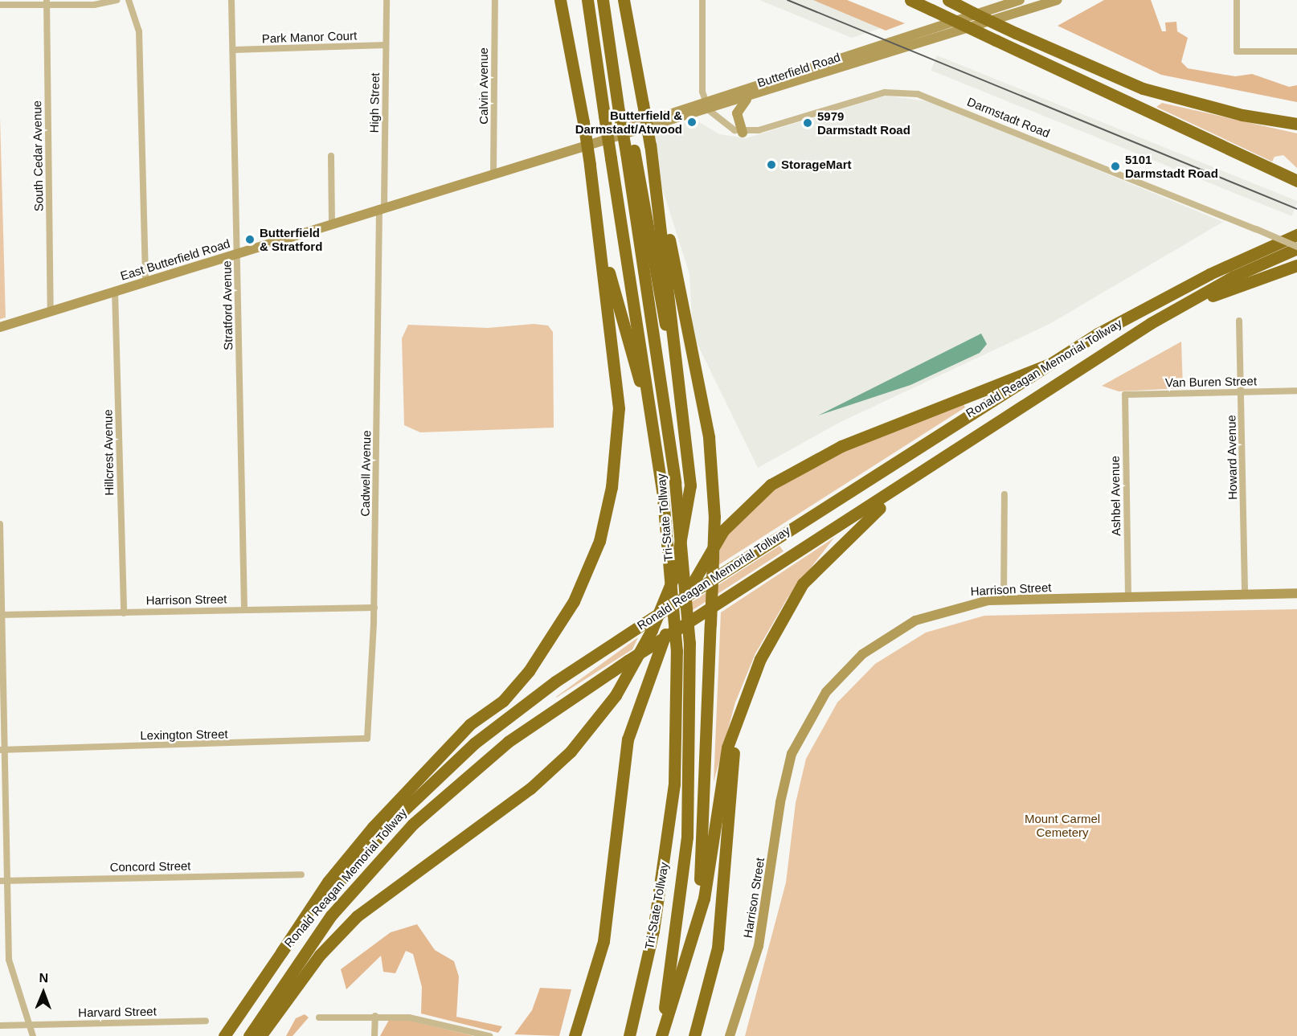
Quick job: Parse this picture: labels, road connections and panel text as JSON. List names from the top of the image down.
{
  "streets": {
    "highway": ["Ronald Reagan Memorial Tollway", "Tri-State Tollway"],
    "main road": ["Butterfield Road", "East Butterfield Road", "Harrison Street"],
    "street": [
      "Park Manor Court",
      "Calvin Avenue",
      "High Street",
      "Darmstadt Road",
      "South Cedar Avenue",
      "Stratford Avenue",
      "Van Buren Street",
      "Hillcrest Avenue",
      "Howard Avenue",
      "Cadwell Avenue",
      "Ashbel Avenue",
      "Lexington Street",
      "Concord Street",
      "Harvard Street"
    ]
  },
  "crossings": [
    ["Park Manor Court", "High Street"],
    ["Park Manor Court", "Stratford Avenue"],
    ["Butterfield Road", "Calvin Avenue"],
    ["Butterfield Road", "High Street"],
    ["Butterfield Road", "East Butterfield Road"],
    ["Butterfield Road", "Cadwell Avenue"],
    ["High Street", "East Butterfield Road"],
    ["High Street", "Cadwell Avenue"],
    ["Darmstadt Road", "Ronald Reagan Memorial Tollway"],
    ["South Cedar Avenue", "East Butterfield Road"],
    ["East Butterfield Road", "Stratford Avenue"],
    ["East Butterfield Road", "Hillcrest Avenue"],
    ["East Butterfield Road", "Cadwell Avenue"],
    ["Stratford Avenue", "Harrison Street"],
    ["Van Buren Street", "Howard Avenue"],
    ["Van Buren Street", "Ashbel Avenue"],
    ["Hillcrest Avenue", "Harrison Street"],
    ["Howard Avenue", "Harrison Street"],
    ["Cadwell Avenue", "Harrison Street"],
    ["Cadwell Avenue", "Lexington Street"],
    ["Ashbel Avenue", "Harrison Street"]
  ],
  "parks": ["Mount Carmel Cemetery"],
  "places": [
    "Butterfield & Darmstadt/Atwood",
    "5979 Darmstadt Road",
    "StorageMart",
    "5101 Darmstadt Road",
    "Butterfield & Stratford"
  ],
  "north": "top"
}
